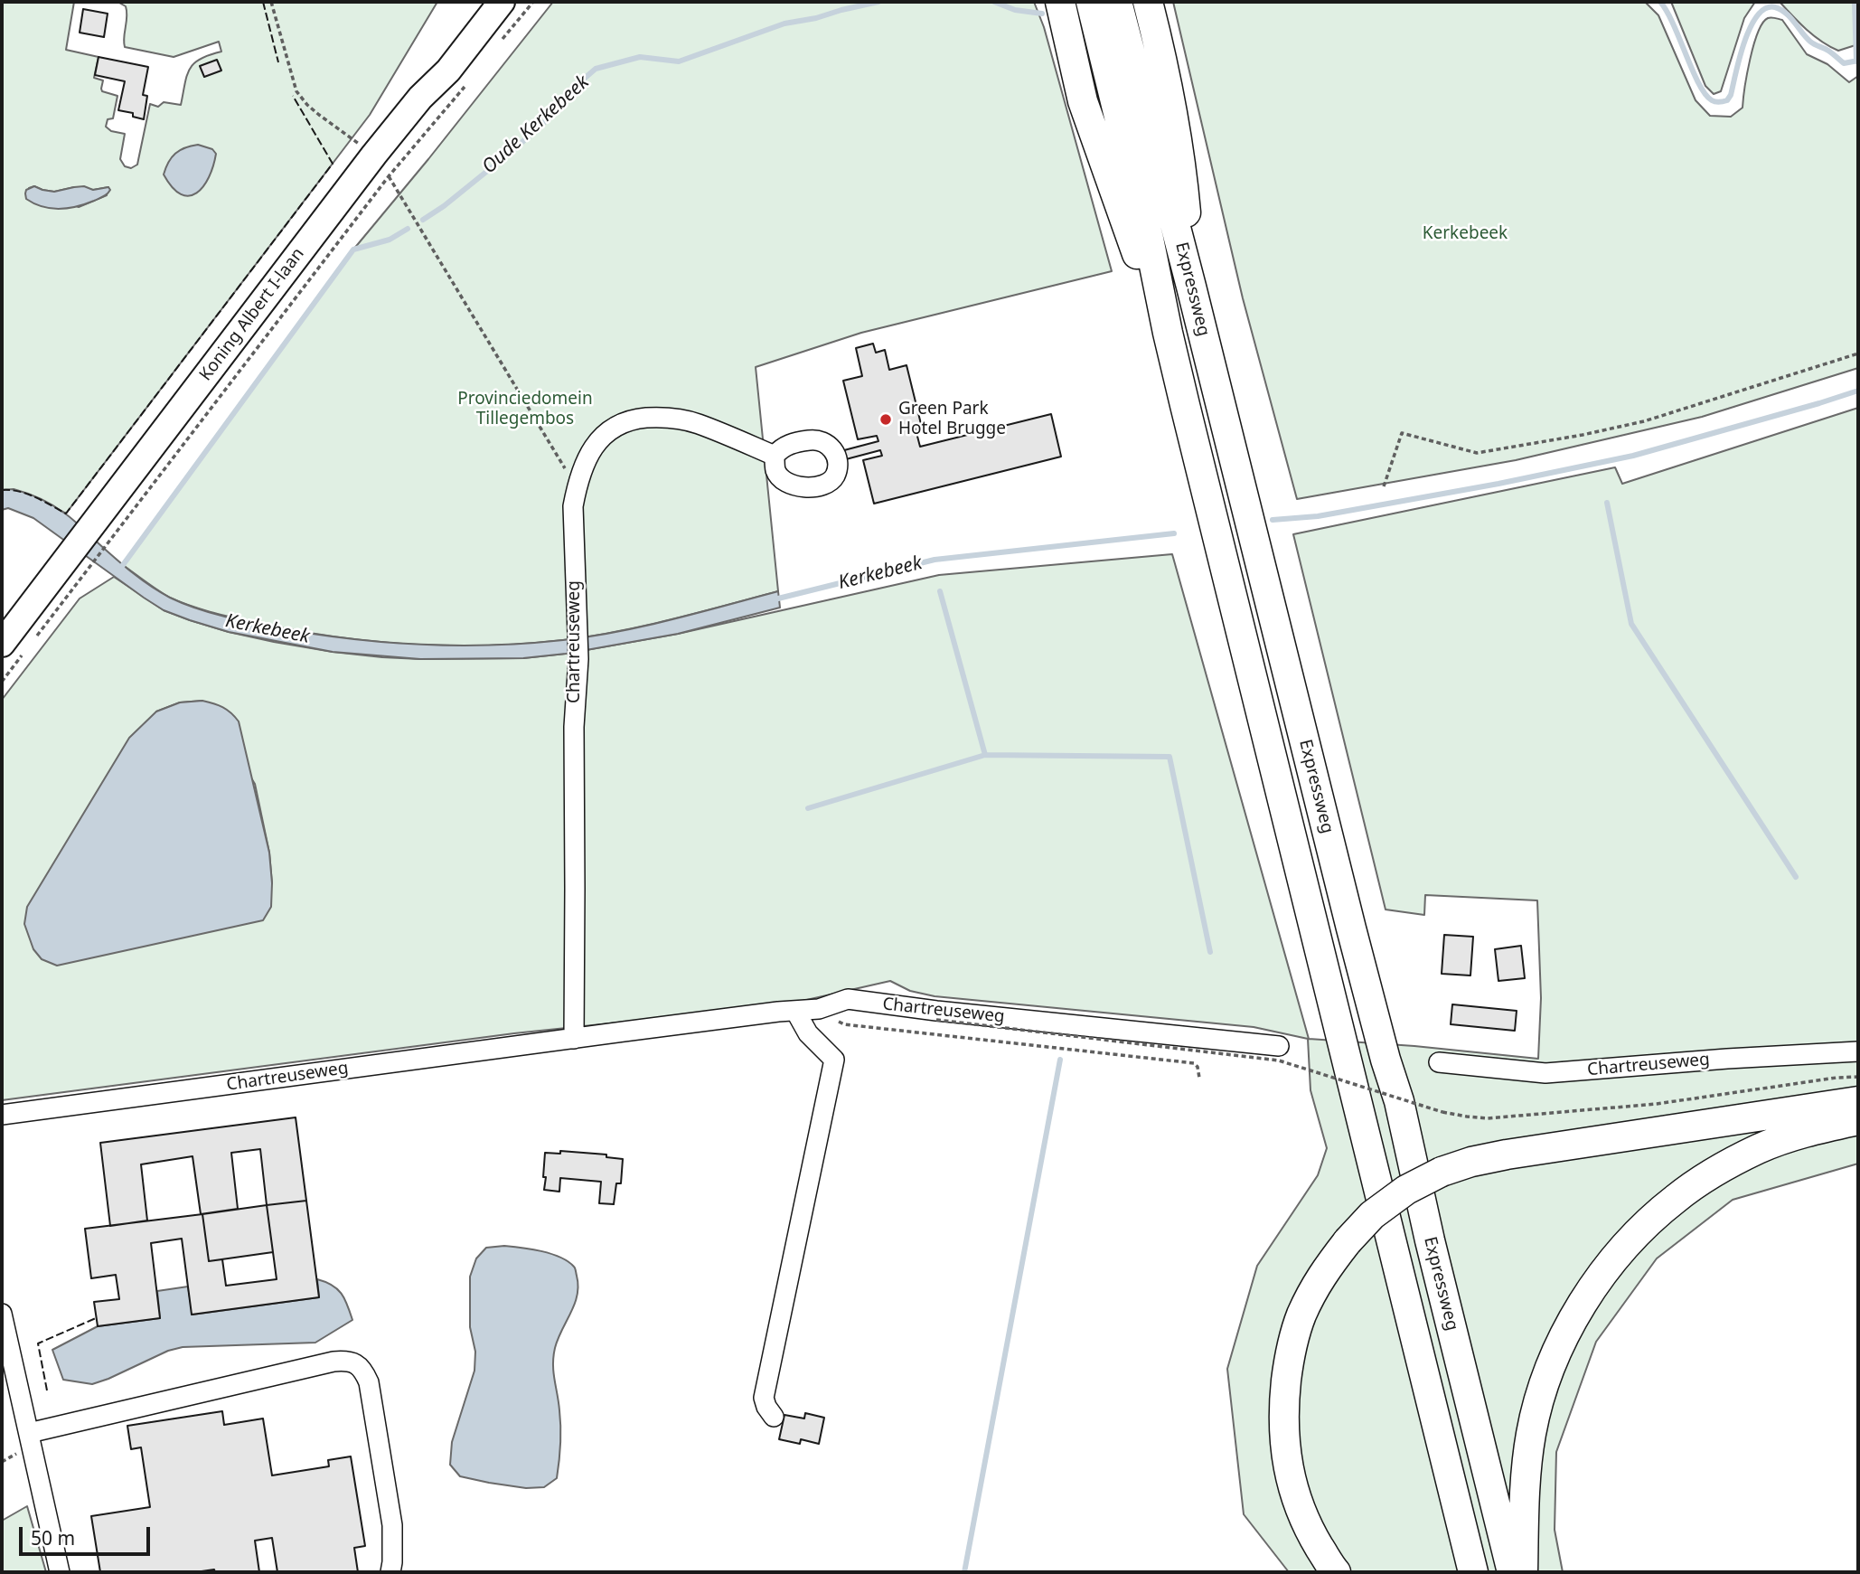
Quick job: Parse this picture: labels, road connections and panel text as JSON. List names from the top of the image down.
{
  "streets": {
    "highway": ["Expressweg"],
    "main road": ["Koning Albert I-laan"],
    "street": ["Chartreuseweg"]
  },
  "water": ["Oude Kerkebeek", "Kerkebeek"],
  "parks": ["Kerkebeek", "Provinciedomein Tillegembos"],
  "places": ["Green Park Hotel Brugge"],
  "scale_bar": "50 m"
}
